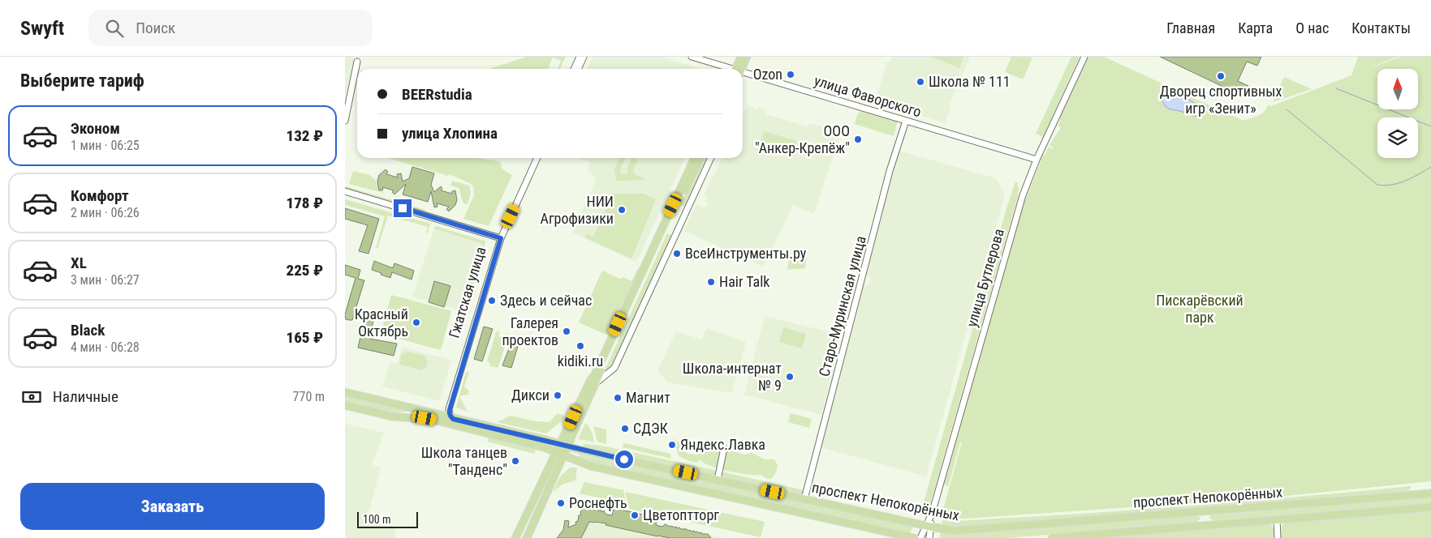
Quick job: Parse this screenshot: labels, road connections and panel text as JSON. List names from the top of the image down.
{
  "streets": {
    "main road": ["проспект Непокорённых"],
    "street": [
      "улица Фаворского",
      "улица Бутлерова",
      "Гжатская улица",
      "Старо-Муринская улица"
    ]
  },
  "crossings": [
    ["улица Фаворского", "улица Бутлерова"],
    ["улица Фаворского", "Старо-Муринская улица"],
    ["улица Бутлерова", "проспект Непокорённых"],
    ["Гжатская улица", "проспект Непокорённых"],
    ["Старо-Муринская улица", "проспект Непокорённых"]
  ],
  "parks": ["Пискарёвский парк"],
  "places": [
    "Ozon",
    "Дворец спортивных игр «Зенит»",
    "Школа № 111",
    "ООО \"Анкер-Крепёж\"",
    "НИИ Агрофизики",
    "ВсеИнструменты.ру",
    "Hair Talk",
    "Здесь и сейчас",
    "Красный Октябрь",
    "Галерея проектов",
    "kidiki.ru",
    "Школа-интернат № 9",
    "Дикси",
    "Магнит",
    "СДЭК",
    "Яндекс.Лавка",
    "Школа танцев \"Танденс\"",
    "Роснефть",
    "Цветоптторг"
  ],
  "scale_bar": "100 m",
  "north": "top",
  "page": {
    "header": "Swyft",
    "search": "Поиск",
    "nav": [
      "Главная",
      "Карта",
      "О нас",
      "Контакты"
    ],
    "heading": "Выберите тариф",
    "banner": ["BEERstudia", "улица Хлопина"],
    "list": [
      {
        "name": "Эконом",
        "note": "1 мин · 06:25",
        "value": "132 ₽"
      },
      {
        "name": "Комфорт",
        "note": "2 мин · 06:26",
        "value": "178 ₽"
      },
      {
        "name": "XL",
        "note": "3 мин · 06:27",
        "value": "225 ₽"
      },
      {
        "name": "Black",
        "note": "4 мин · 06:28",
        "value": "165 ₽"
      }
    ],
    "pay": ["Наличные", "770 m"],
    "buttons": "Заказать",
    "scale": "100 m"
  }
}
